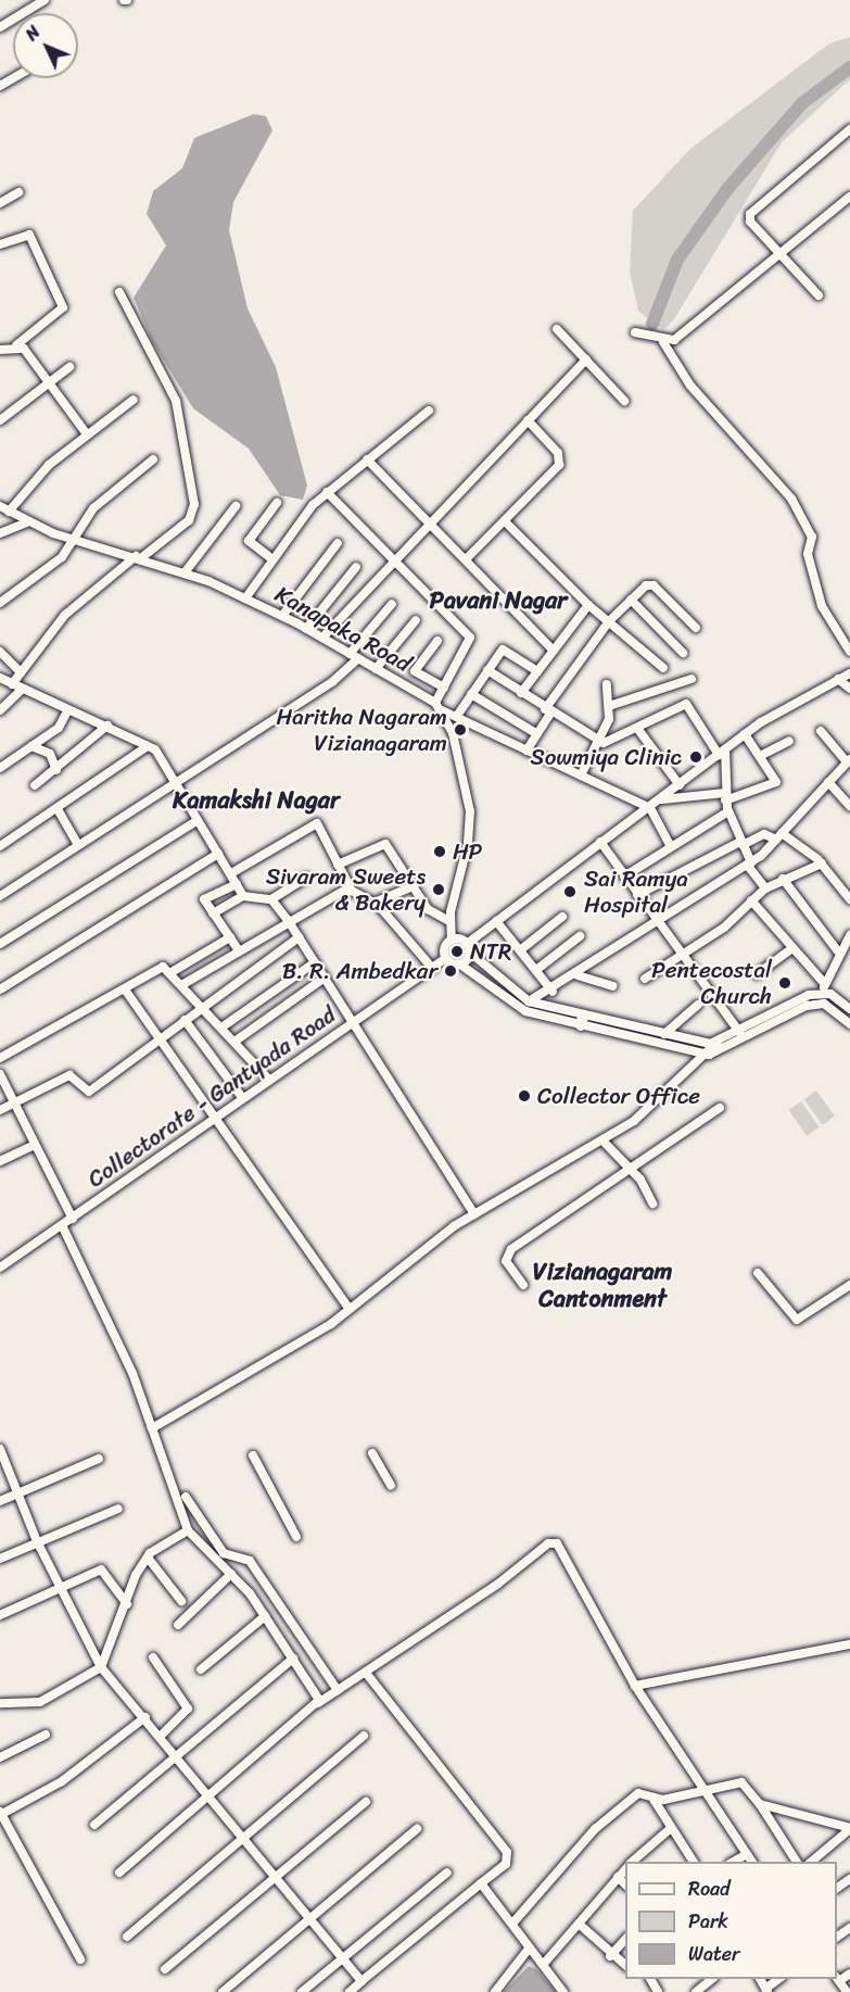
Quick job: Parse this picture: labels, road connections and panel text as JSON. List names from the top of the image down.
{
  "streets": {
    "street": ["Kanapaka Road", "Collectorate - Gantyada Road"]
  },
  "districts": ["Pavani Nagar", "Kamakshi Nagar", "Vizianagaram Cantonment"],
  "places": [
    "Haritha Nagaram Vizianagaram",
    "Sowmiya Clinic",
    "HP",
    "Sivaram Sweets & Bakery",
    "Sai Ramya Hospital",
    "NTR",
    "B. R. Ambedkar",
    "Pentecostal Church",
    "Collector Office"
  ],
  "legend": ["Road", "Park", "Water"],
  "north": "top left"
}
